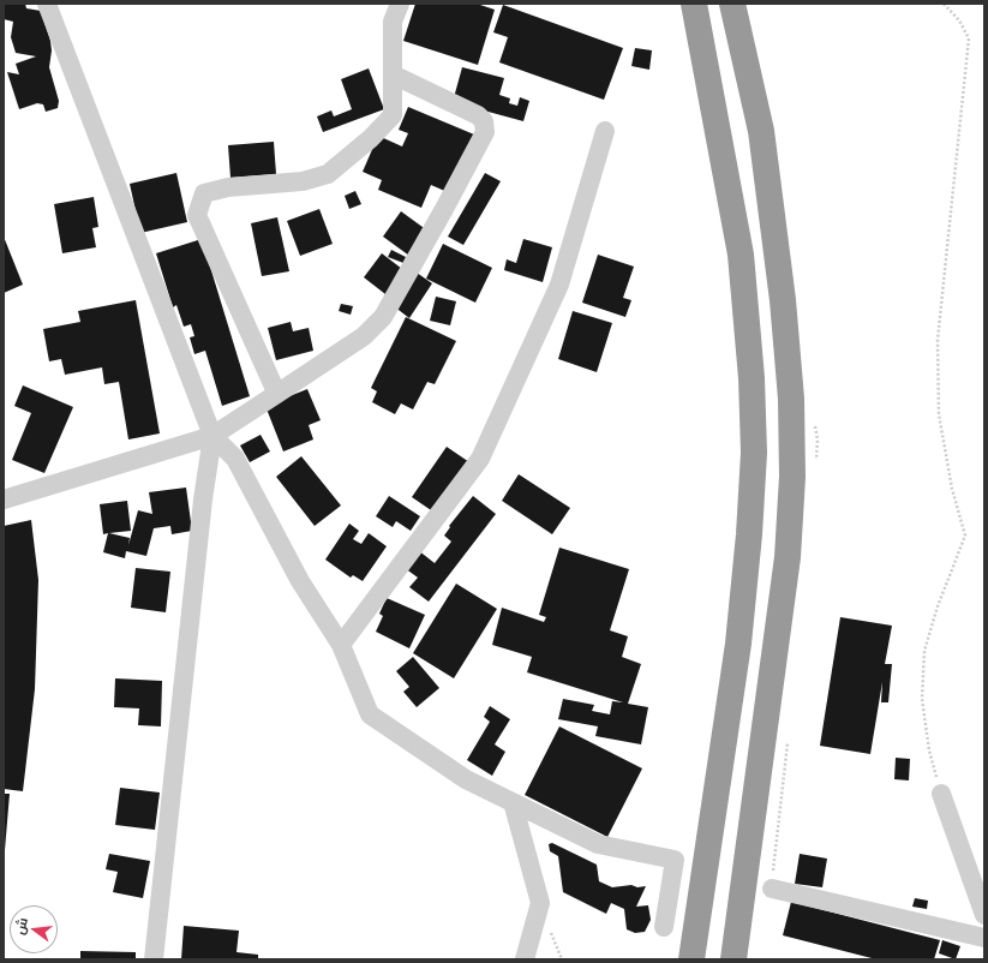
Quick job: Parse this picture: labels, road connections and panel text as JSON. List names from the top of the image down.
{
  "north": "left"
}
